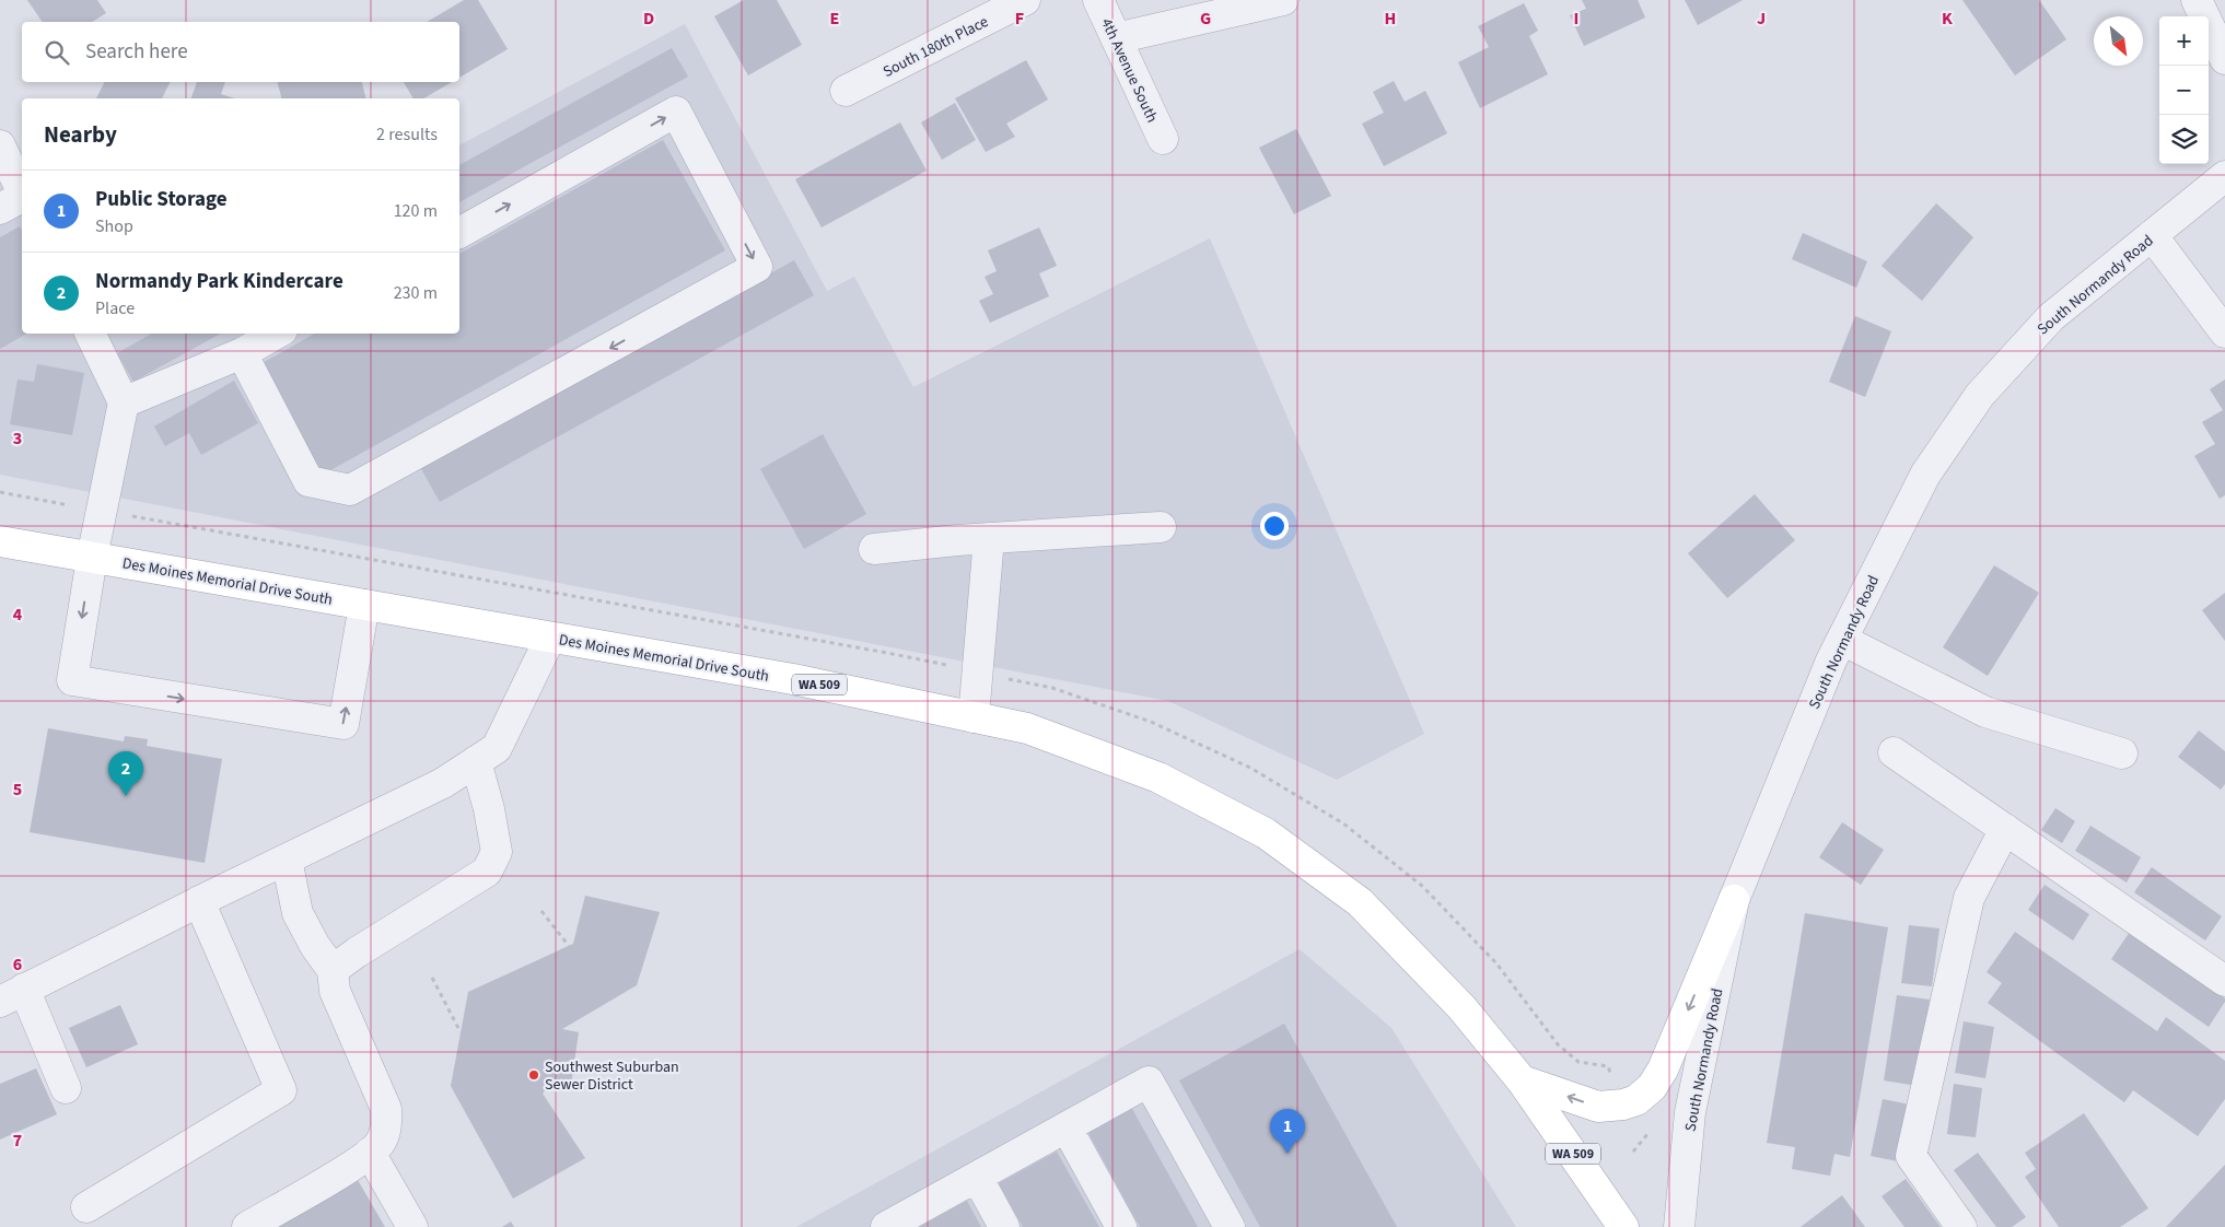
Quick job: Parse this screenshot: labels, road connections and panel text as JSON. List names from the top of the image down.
{
  "streets": {
    "main road": ["Des Moines Memorial Drive South", "WA 509"],
    "street": ["South 180th Place", "4th Avenue South", "South Normandy Road"]
  },
  "places": ["Southwest Suburban Sewer District"],
  "north": "bottom right",
  "page": {
    "map_buttons": ["+", "−"],
    "search": "Search here",
    "heading": ["Nearby", "2 results"],
    "list": [
      {
        "mark": "1",
        "name": "Public Storage",
        "note": "Shop",
        "value": "120 m"
      },
      {
        "mark": "2",
        "name": "Normandy Park Kindercare",
        "note": "Place",
        "value": "230 m"
      }
    ],
    "pins": ["2", "1"]
  },
  "grid": {
    "columns": [
      "D",
      "E",
      "F",
      "G",
      "H",
      "I",
      "J",
      "K"
    ],
    "rows": [
      "3",
      "4",
      "5",
      "6",
      "7"
    ]
  }
}
